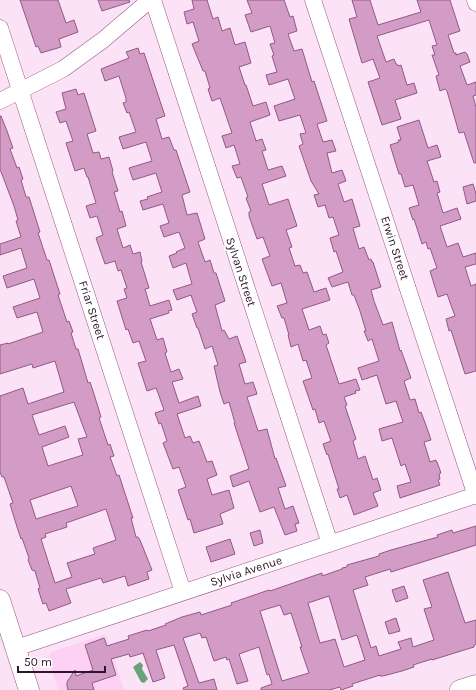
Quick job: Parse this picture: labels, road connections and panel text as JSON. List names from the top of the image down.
{
  "streets": {
    "street": [
      "Erwin Street",
      "Sylvan Street",
      "Friar Street",
      "Sylvia Avenue"
    ]
  },
  "crossings": [
    ["Erwin Street", "Sylvia Avenue"],
    ["Sylvan Street", "Sylvia Avenue"],
    ["Friar Street", "Sylvia Avenue"]
  ],
  "scale_bar": "50 m"
}
